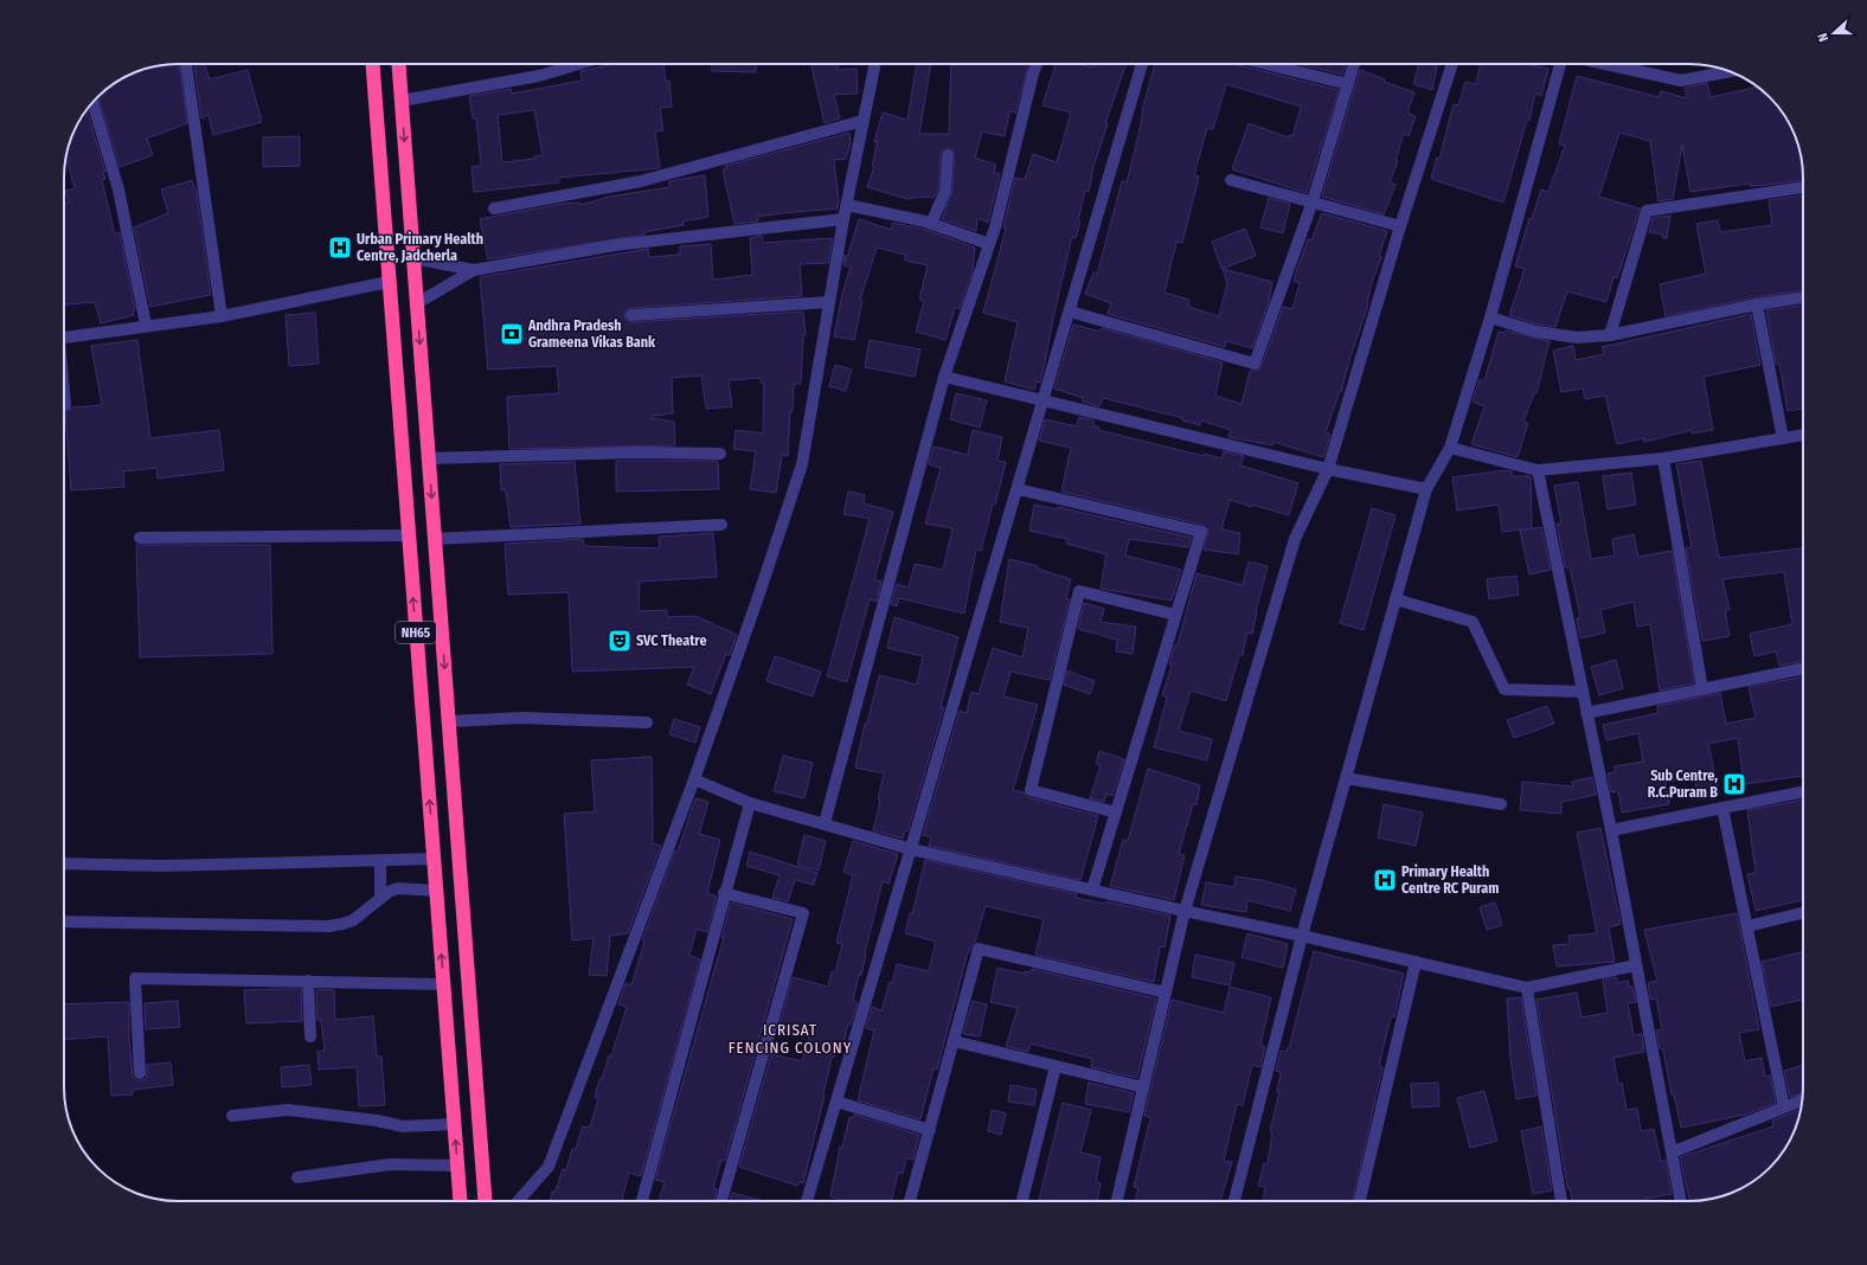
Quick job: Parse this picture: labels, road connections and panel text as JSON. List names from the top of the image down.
{
  "streets": {
    "highway": ["NH65"]
  },
  "districts": ["ICRISAT FENCING COLONY"],
  "places": {
    "hospital": ["Urban Primary Health Centre, Jadcherla", "Sub Centre, R.C.Puram B", "Primary Health Centre RC Puram"],
    "bank": ["Andhra Pradesh Grameena Vikas Bank"],
    "theatre": ["SVC Theatre"]
  },
  "north": "left"
}
